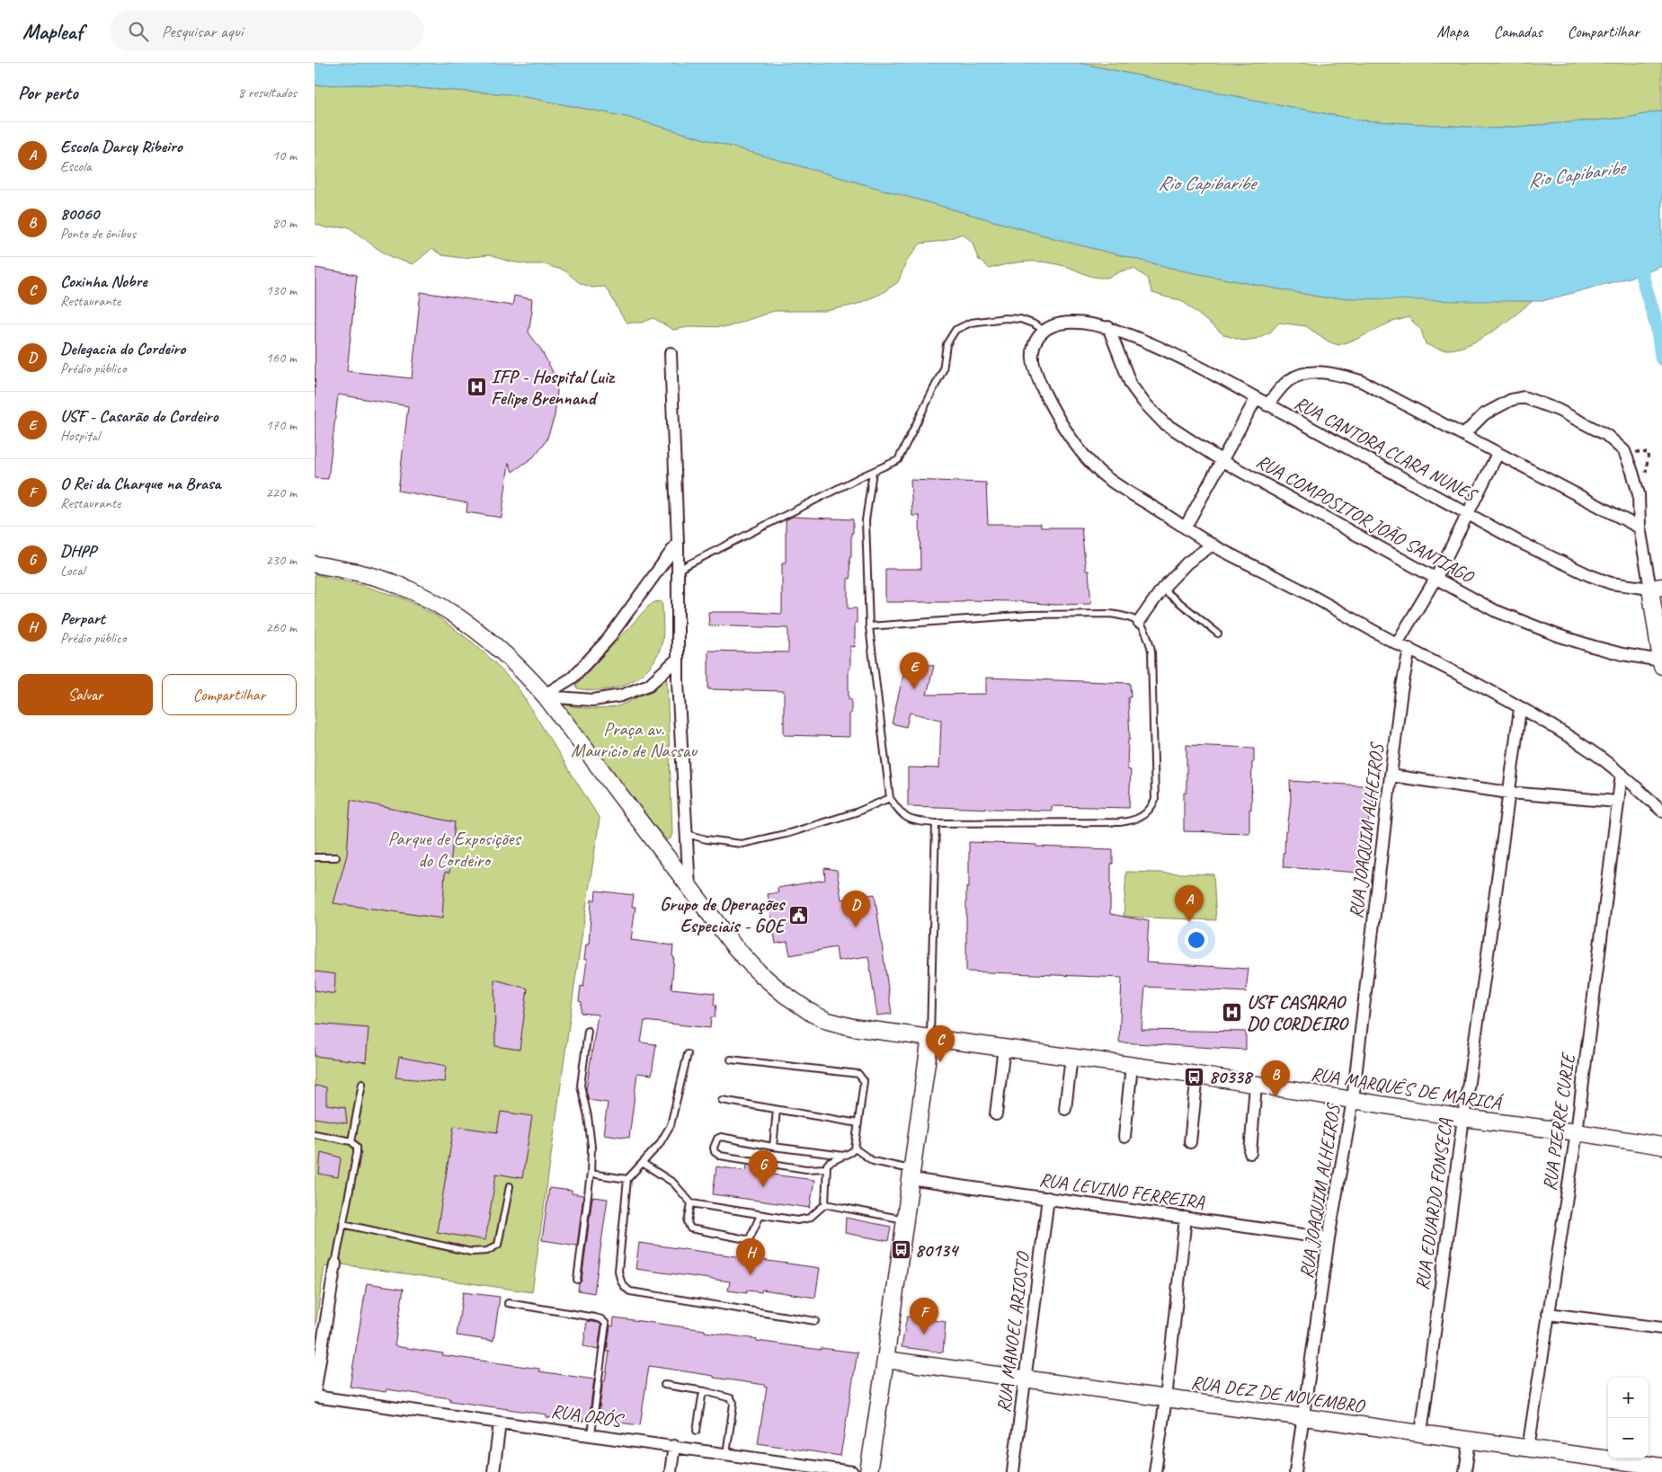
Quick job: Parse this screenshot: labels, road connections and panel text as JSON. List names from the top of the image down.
{
  "streets": {
    "main road": ["RUA MARQUÊS DE MARICÁ", "RUA DEZ DE NOVEMBRO"],
    "street": [
      "RUA CANTORA CLARA NUNES",
      "RUA COMPOSITOR JOÃO SANTIAGO",
      "RUA JOAQUIM ALHEIROS",
      "RUA PIERRE CURIE",
      "RUA LEVINO FERREIRA",
      "RUA EDUARDO FONSECA",
      "RUA MANOEL ARIOSTO",
      "RUA ORÓS"
    ]
  },
  "crossings": [
    ["RUA CANTORA CLARA NUNES", "RUA COMPOSITOR JOÃO SANTIAGO"],
    ["RUA JOAQUIM ALHEIROS", "RUA MARQUÊS DE MARICÁ"],
    ["RUA JOAQUIM ALHEIROS", "RUA LEVINO FERREIRA"],
    ["RUA JOAQUIM ALHEIROS", "RUA DEZ DE NOVEMBRO"],
    ["RUA MARQUÊS DE MARICÁ", "RUA PIERRE CURIE"],
    ["RUA MARQUÊS DE MARICÁ", "RUA EDUARDO FONSECA"],
    ["RUA PIERRE CURIE", "RUA DEZ DE NOVEMBRO"],
    ["RUA LEVINO FERREIRA", "RUA MANOEL ARIOSTO"],
    ["RUA EDUARDO FONSECA", "RUA DEZ DE NOVEMBRO"],
    ["RUA MANOEL ARIOSTO", "RUA DEZ DE NOVEMBRO"]
  ],
  "water": ["Rio Capibaribe"],
  "parks": ["Praça av. Maurício de Nassau", "Parque de Exposições do Cordeiro"],
  "places": {
    "hospital": ["IFP - Hospital Luiz Felipe Brennand", "USF CASARAO DO CORDEIRO"],
    "public building": ["Grupo de Operações Especiais - GOE"],
    "bus stop": ["80338", "80134"]
  },
  "page": {
    "header": "Mapleaf",
    "search": "Pesquisar aqui",
    "nav": ["Mapa", "Camadas", "Compartilhar"],
    "heading": ["Por perto", "8 resultados"],
    "list": [
      {
        "mark": "A",
        "name": "Escola Darcy Ribeiro",
        "note": "Escola",
        "value": "10 m"
      },
      {
        "mark": "B",
        "name": "80060",
        "note": "Ponto de ônibus",
        "value": "80 m"
      },
      {
        "mark": "C",
        "name": "Coxinha Nobre",
        "note": "Restaurante",
        "value": "130 m"
      },
      {
        "mark": "D",
        "name": "Delegacia do Cordeiro",
        "note": "Prédio público",
        "value": "160 m"
      },
      {
        "mark": "E",
        "name": "USF - Casarão do Cordeiro",
        "note": "Hospital",
        "value": "170 m"
      },
      {
        "mark": "F",
        "name": "O Rei da Charque na Brasa",
        "note": "Restaurante",
        "value": "220 m"
      },
      {
        "mark": "G",
        "name": "DHPP",
        "note": "Local",
        "value": "230 m"
      },
      {
        "mark": "H",
        "name": "Perpart",
        "note": "Prédio público",
        "value": "260 m"
      }
    ],
    "pins": [
      "E",
      "A",
      "D",
      "C",
      "B",
      "G",
      "H",
      "F"
    ],
    "buttons": ["Salvar", "Compartilhar"],
    "map_buttons": ["+", "−"]
  }
}
